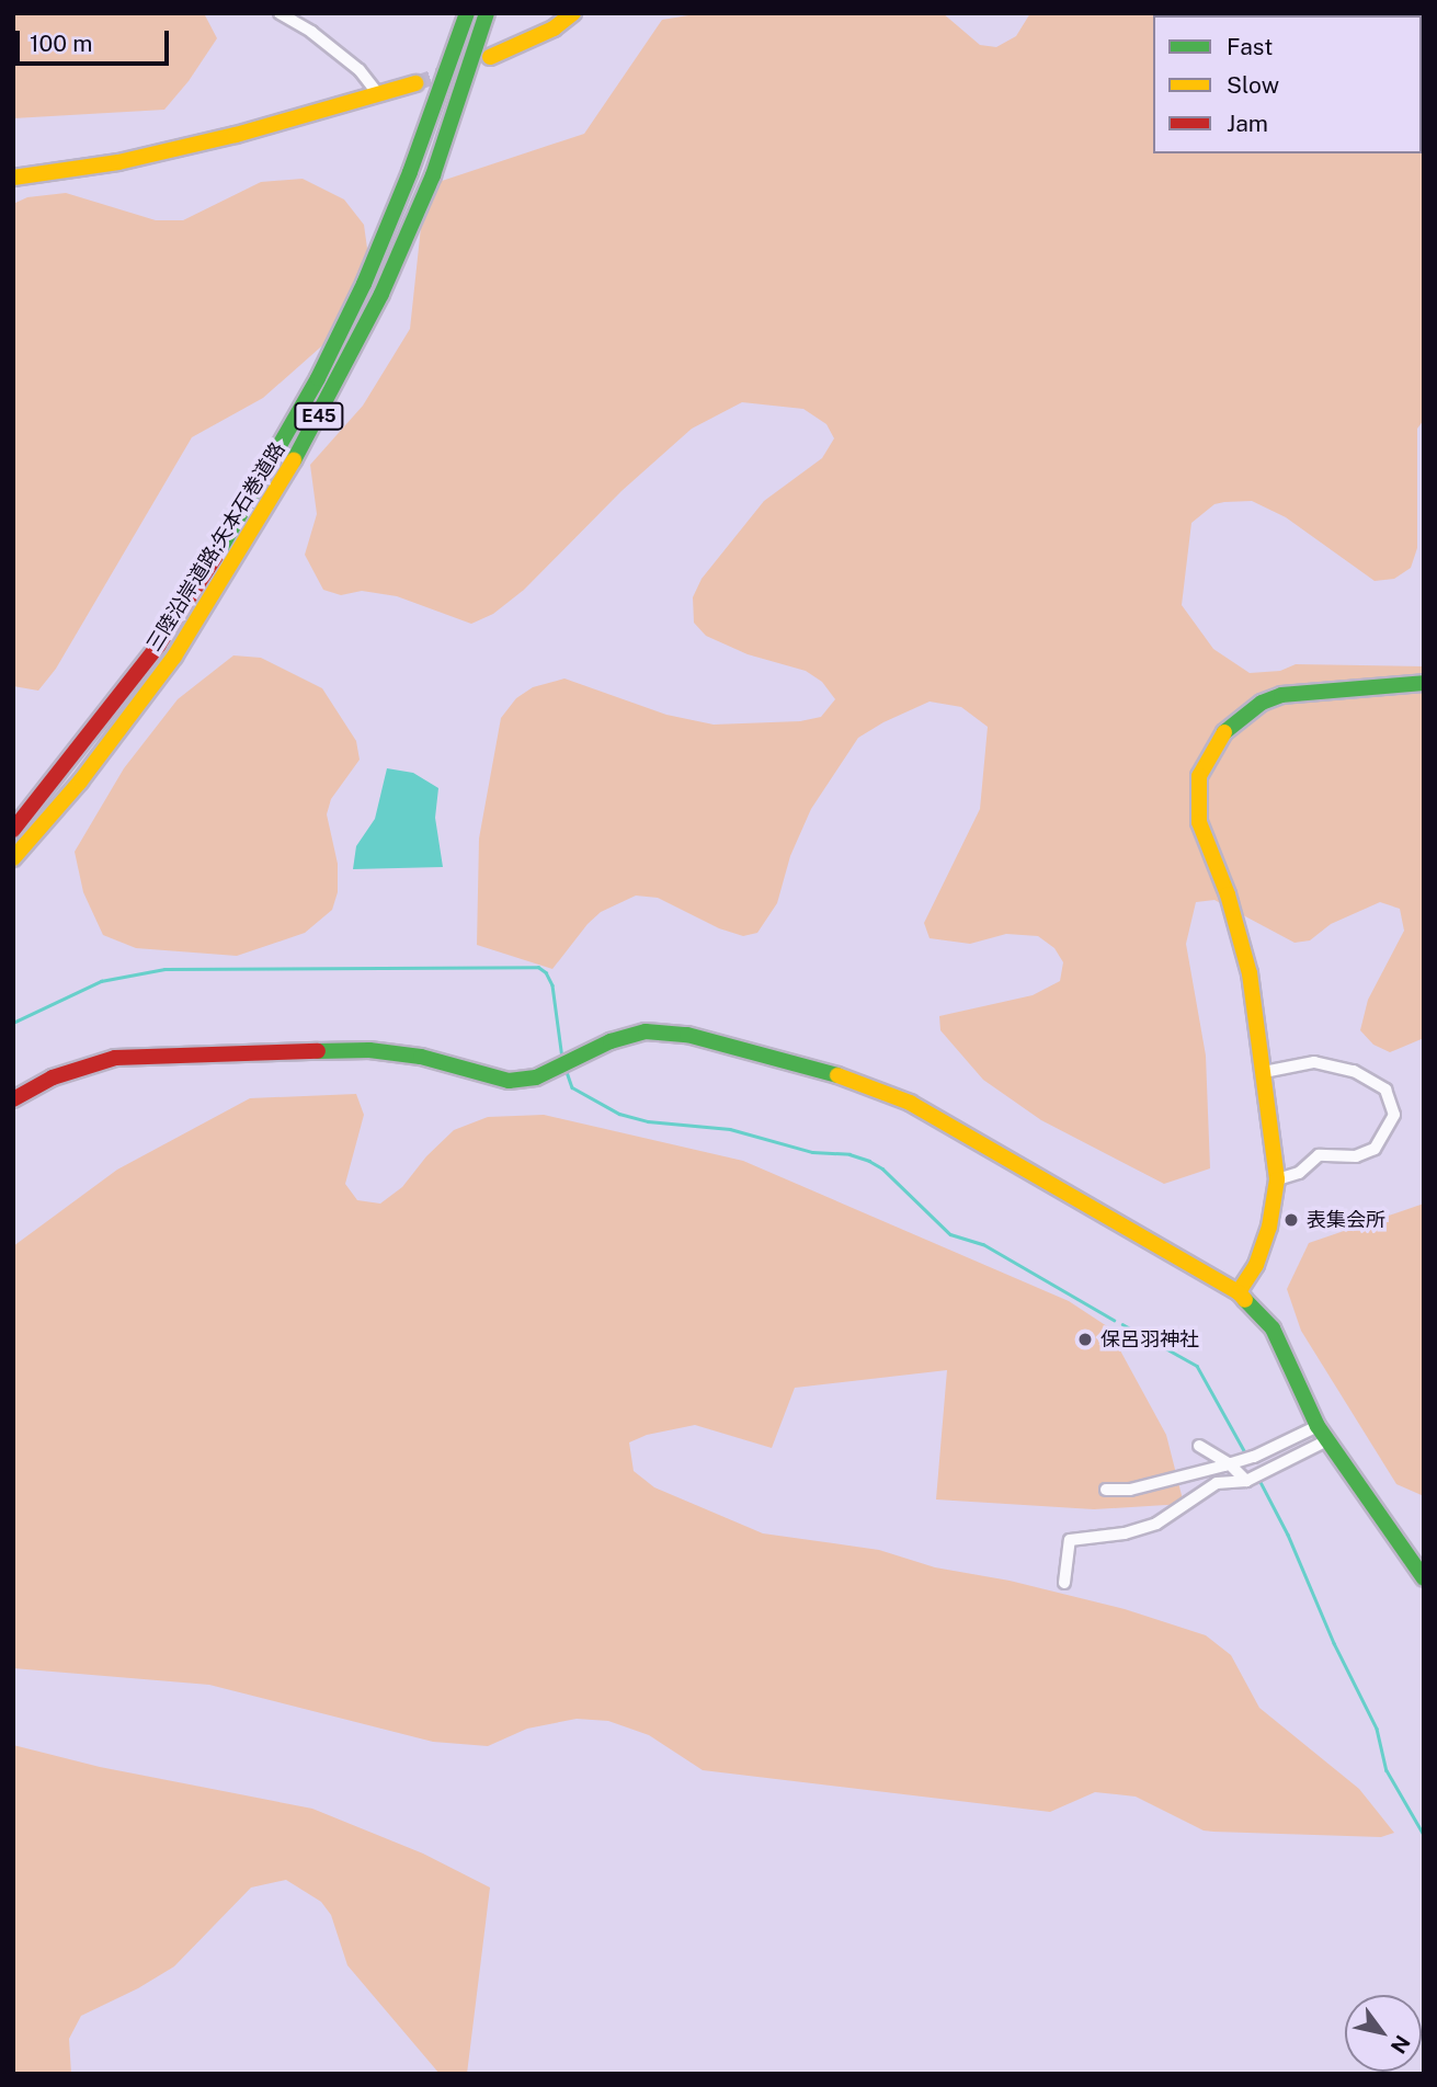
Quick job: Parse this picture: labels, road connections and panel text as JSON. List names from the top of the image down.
{
  "streets": {
    "main road": ["E45", "三陸沿岸道路;矢本石巻道路"]
  },
  "places": ["表集会所", "保呂羽神社"],
  "legend": ["Fast", "Slow", "Jam"],
  "scale_bar": "100 m",
  "north": "bottom right"
}
